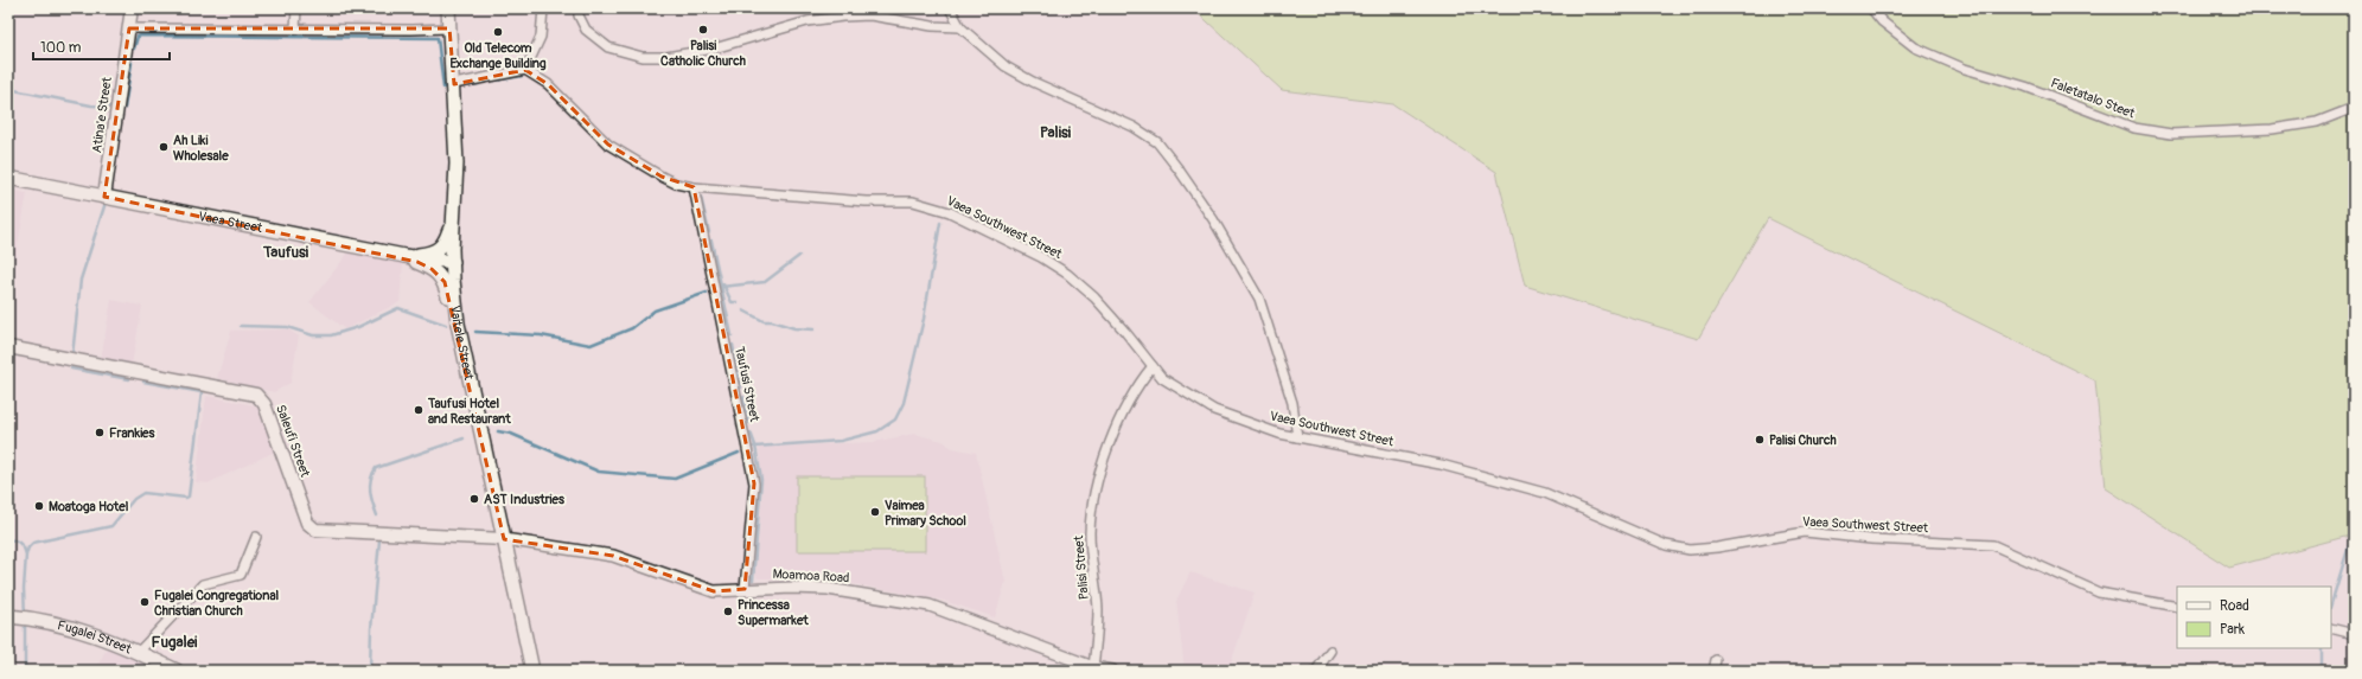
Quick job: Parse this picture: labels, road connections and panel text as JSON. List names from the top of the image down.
{
  "streets": {
    "main road": [
      "Atina'e Street",
      "Vaea Street",
      "Vaitele Street",
      "Saleufi Street",
      "Fugalei Street"
    ],
    "street": [
      "Faletatalo Steet",
      "Vaea Southwest Street",
      "Taufusi Street",
      "Palisi Street",
      "Moamoa Road"
    ]
  },
  "crossings": [
    ["Atina'e Street", "Vaea Street"],
    ["Vaea Street", "Vaitele Street"],
    ["Vaea Southwest Street", "Taufusi Street"],
    ["Vaea Southwest Street", "Palisi Street"],
    ["Vaitele Street", "Saleufi Street"],
    ["Vaitele Street", "Moamoa Road"],
    ["Taufusi Street", "Moamoa Road"],
    ["Saleufi Street", "Moamoa Road"],
    ["Palisi Street", "Moamoa Road"]
  ],
  "districts": ["Palisi", "Taufusi", "Fugalei"],
  "places": [
    "Palisi Catholic Church",
    "Old Telecom Exchange Building",
    "Ah Liki Wholesale",
    "Taufusi Hotel and Restaurant",
    "Frankies",
    "Palisi Church",
    "AST Industries",
    "Moatoga Hotel",
    "Vaimea Primary School",
    "Fugalei Congregational Christian Church",
    "Princessa Supermarket"
  ],
  "legend": ["Road", "Park"],
  "scale_bar": "100 m"
}
